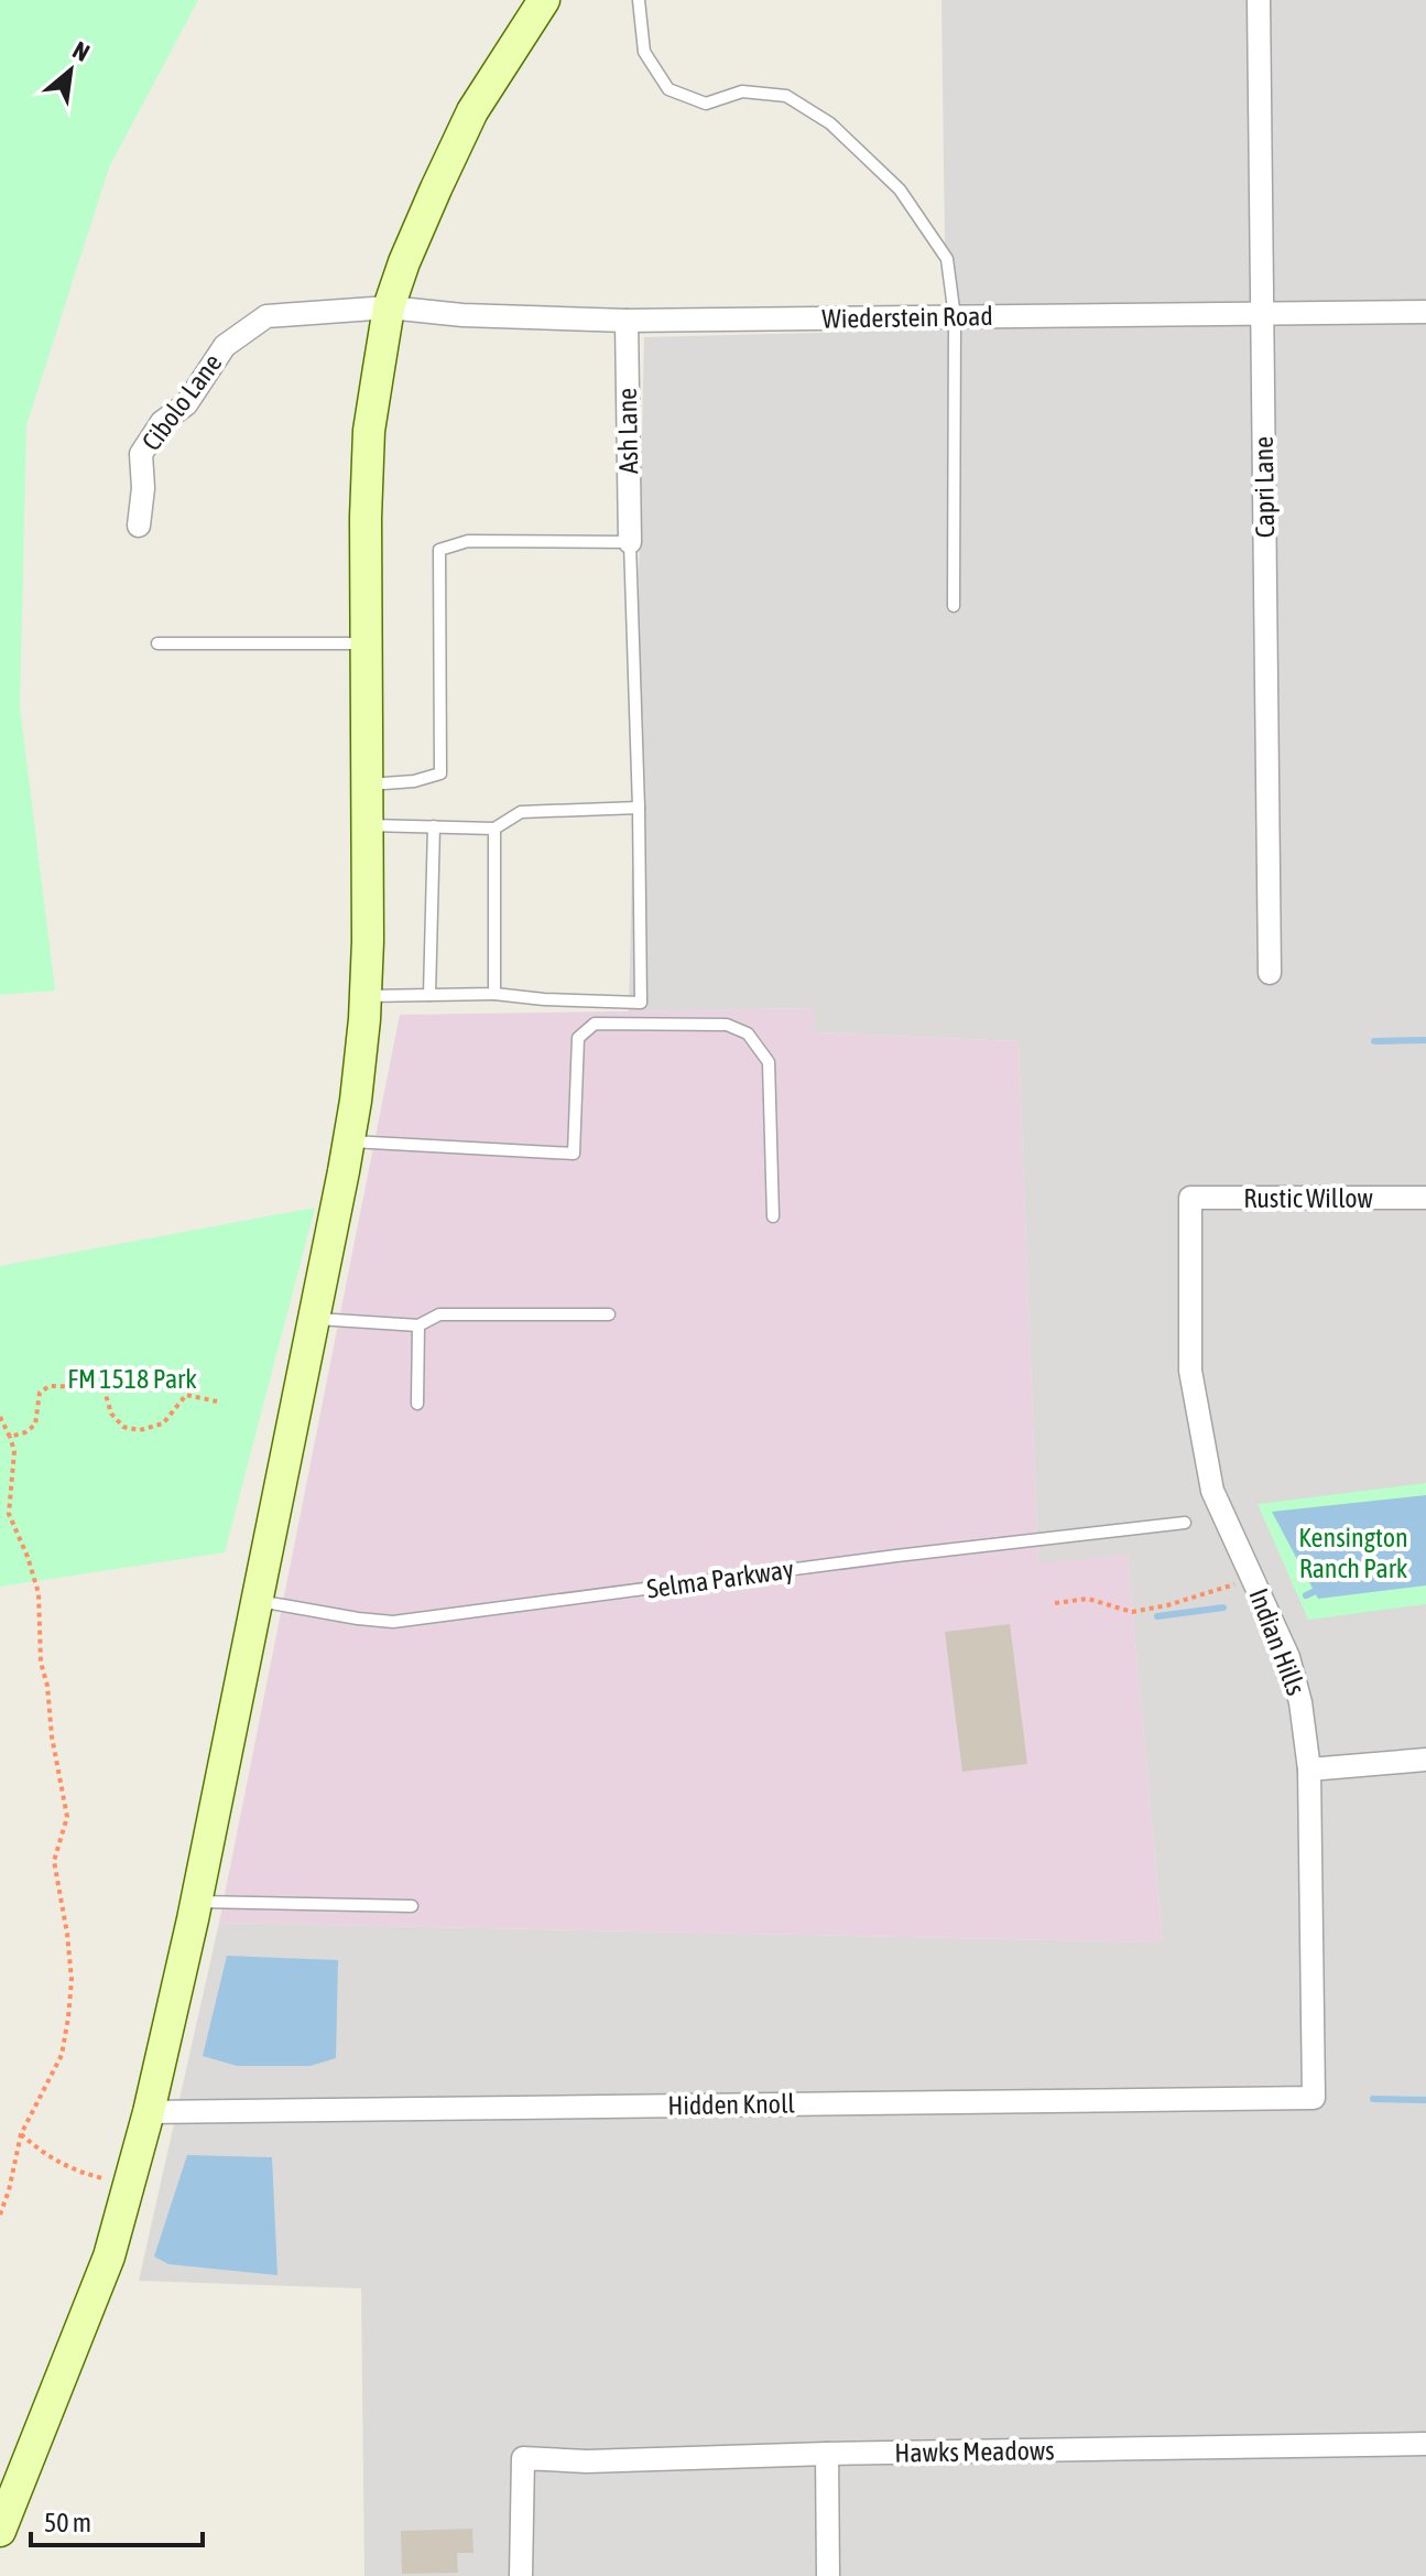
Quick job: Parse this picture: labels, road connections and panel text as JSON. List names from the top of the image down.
{
  "streets": {
    "street": [
      "Wiederstein Road",
      "Cibolo Lane",
      "Ash Lane",
      "Capri Lane",
      "Rustic Willow",
      "Indian Hills",
      "Hidden Knoll",
      "Hawks Meadows"
    ],
    "lane": ["Selma Parkway"]
  },
  "crossings": [
    ["Wiederstein Road", "Cibolo Lane"],
    ["Wiederstein Road", "Ash Lane"],
    ["Wiederstein Road", "Capri Lane"],
    ["Rustic Willow", "Indian Hills"],
    ["Indian Hills", "Hidden Knoll"]
  ],
  "parks": ["FM 1518 Park", "Kensington Ranch Park"],
  "scale_bar": "50 m",
  "north": "top right"
}
